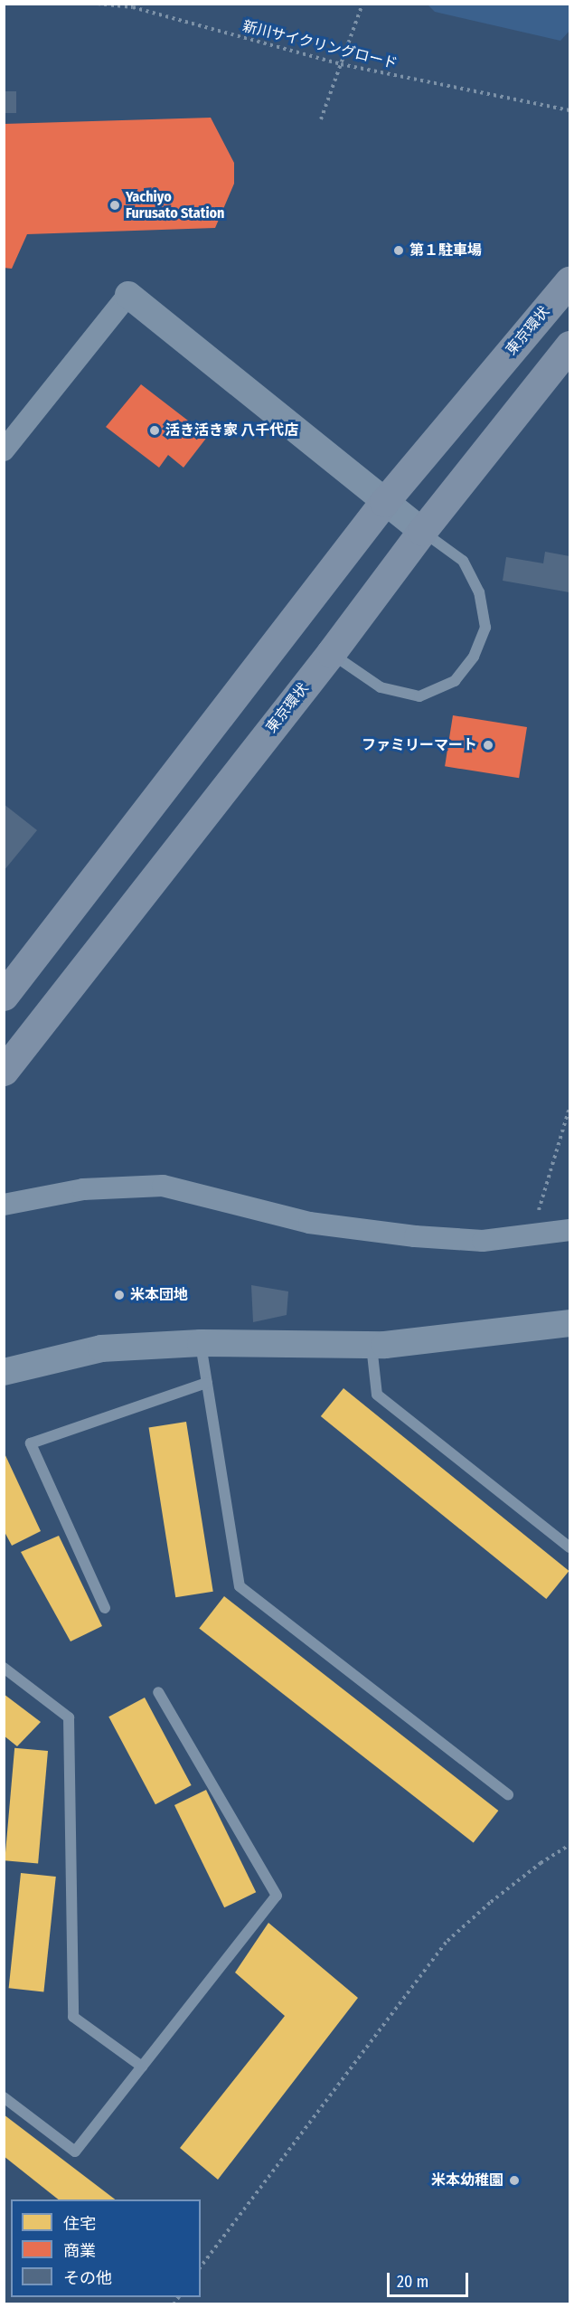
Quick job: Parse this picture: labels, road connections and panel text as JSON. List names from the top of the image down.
{
  "streets": {
    "highway": ["東京環状"],
    "path": ["新川サイクリングロード"]
  },
  "places": [
    "Yachiyo Furusato Station",
    "第１駐車場",
    "活き活き家 八千代店",
    "ファミリーマート",
    "米本団地",
    "米本幼稚園"
  ],
  "legend": ["住宅", "商業", "その他"],
  "scale_bar": "20 m"
}
